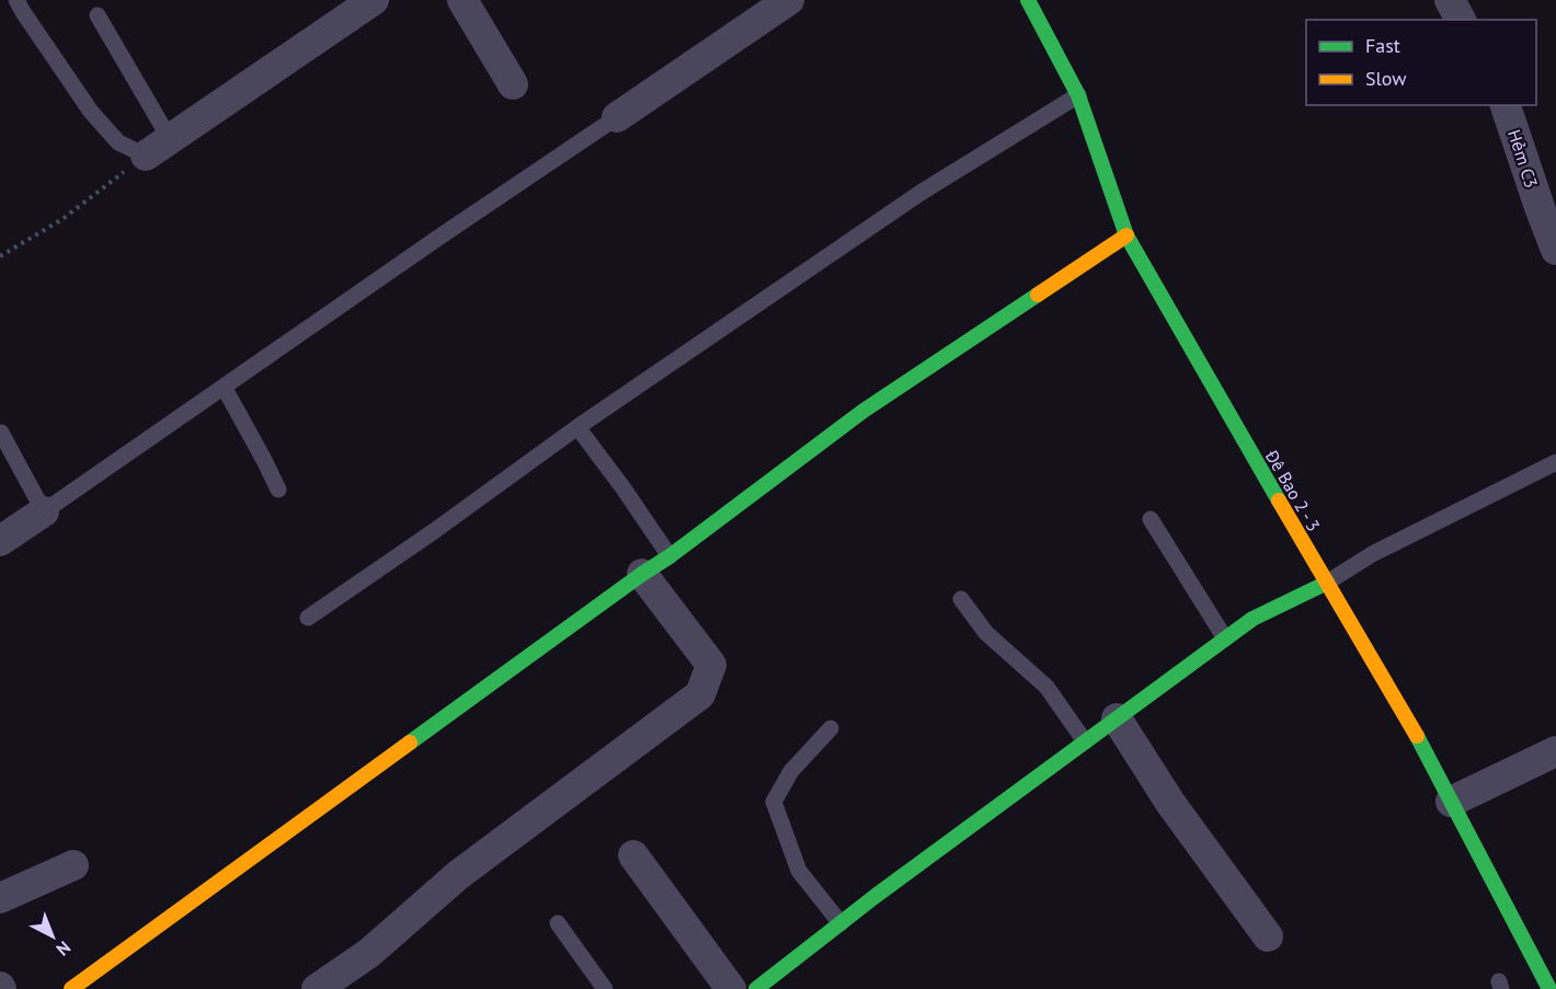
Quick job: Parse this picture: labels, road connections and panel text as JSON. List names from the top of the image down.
{
  "streets": {
    "street": ["Hẻm C3", "Đê Bao 2 - 3"]
  },
  "legend": ["Fast", "Slow"],
  "north": "bottom right"
}
